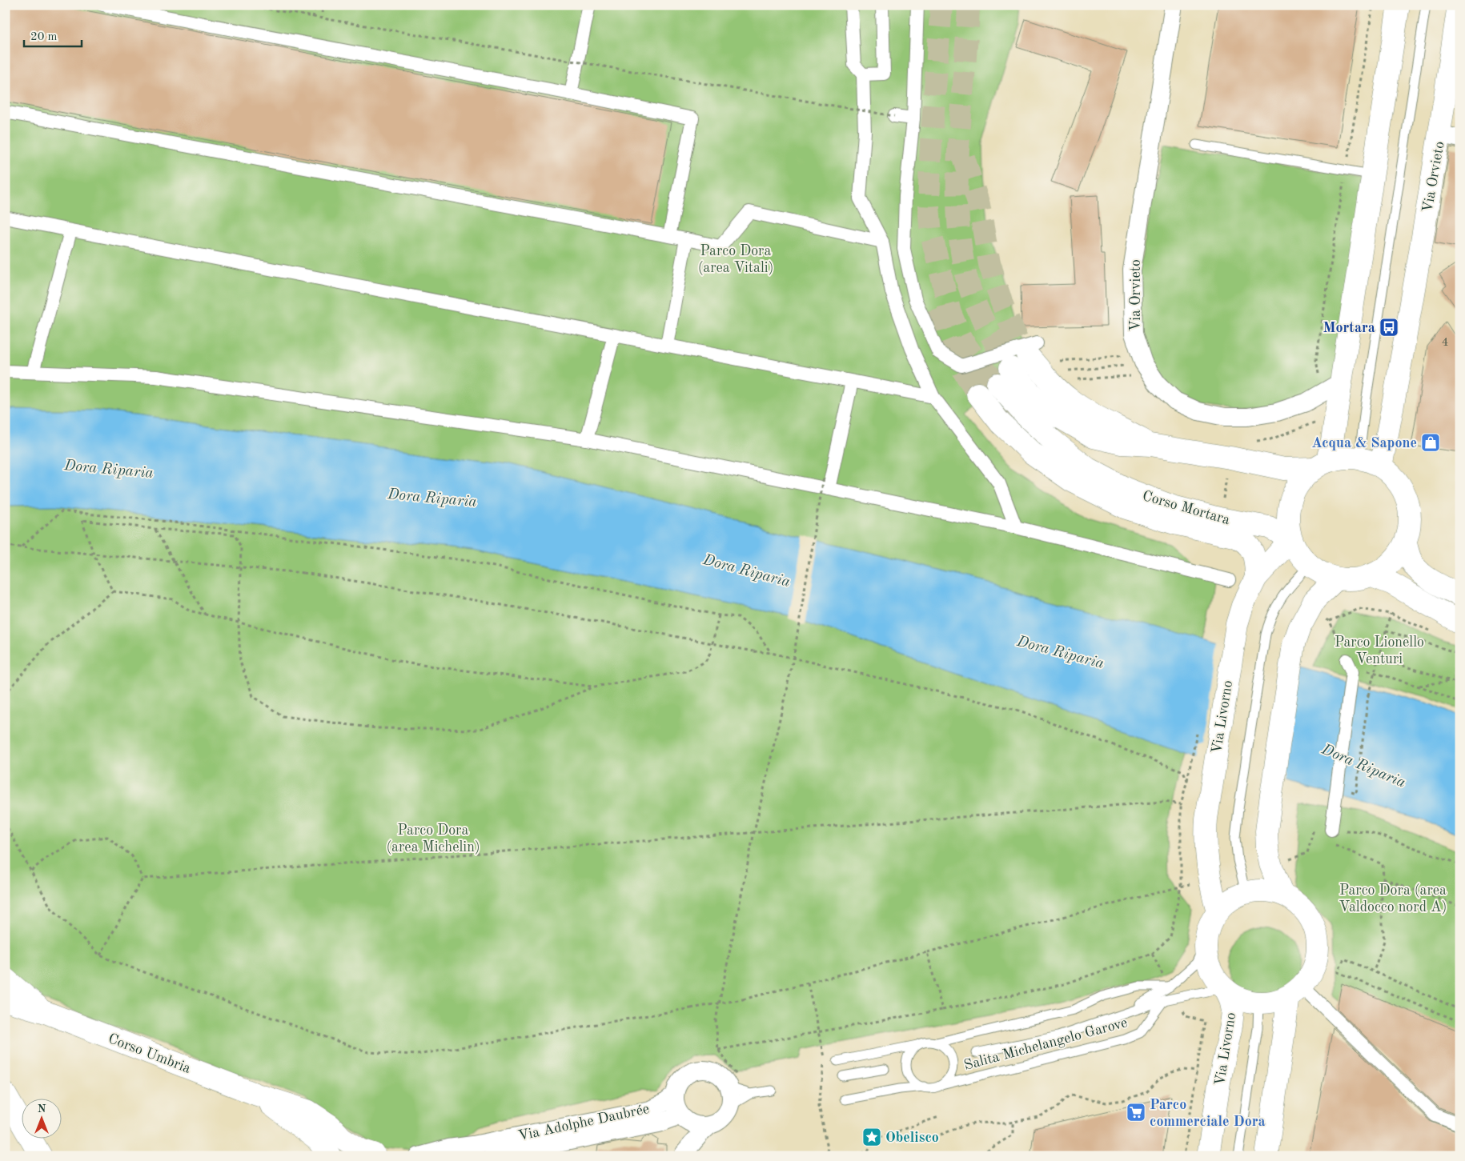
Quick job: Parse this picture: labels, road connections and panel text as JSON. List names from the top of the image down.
{
  "streets": {
    "main road": [
      "Via Orvieto",
      "Corso Mortara",
      "Via Livorno",
      "Corso Umbria"
    ],
    "street": ["Via Adolphe Daubrée"],
    "lane": ["Salita Michelangelo Garove"]
  },
  "crossings": [
    ["Via Orvieto", "Corso Mortara"],
    ["Via Orvieto", "Via Livorno"],
    ["Corso Mortara", "Via Livorno"],
    ["Via Livorno", "Salita Michelangelo Garove"]
  ],
  "water": ["Dora Riparia"],
  "parks": [
    "Parco Dora (area Vitali)",
    "Parco Lionello Venturi",
    "Parco Dora (area Michelin)",
    "Parco Dora (area Valdocco nord A)"
  ],
  "places": {
    "bus stop": ["Mortara"],
    "shop": ["Acqua & Sapone"],
    "supermarket": ["Parco commerciale Dora"],
    "place": ["Obelisco"]
  },
  "house_numbers": ["4"],
  "scale_bar": "20 m",
  "north": "top"
}
